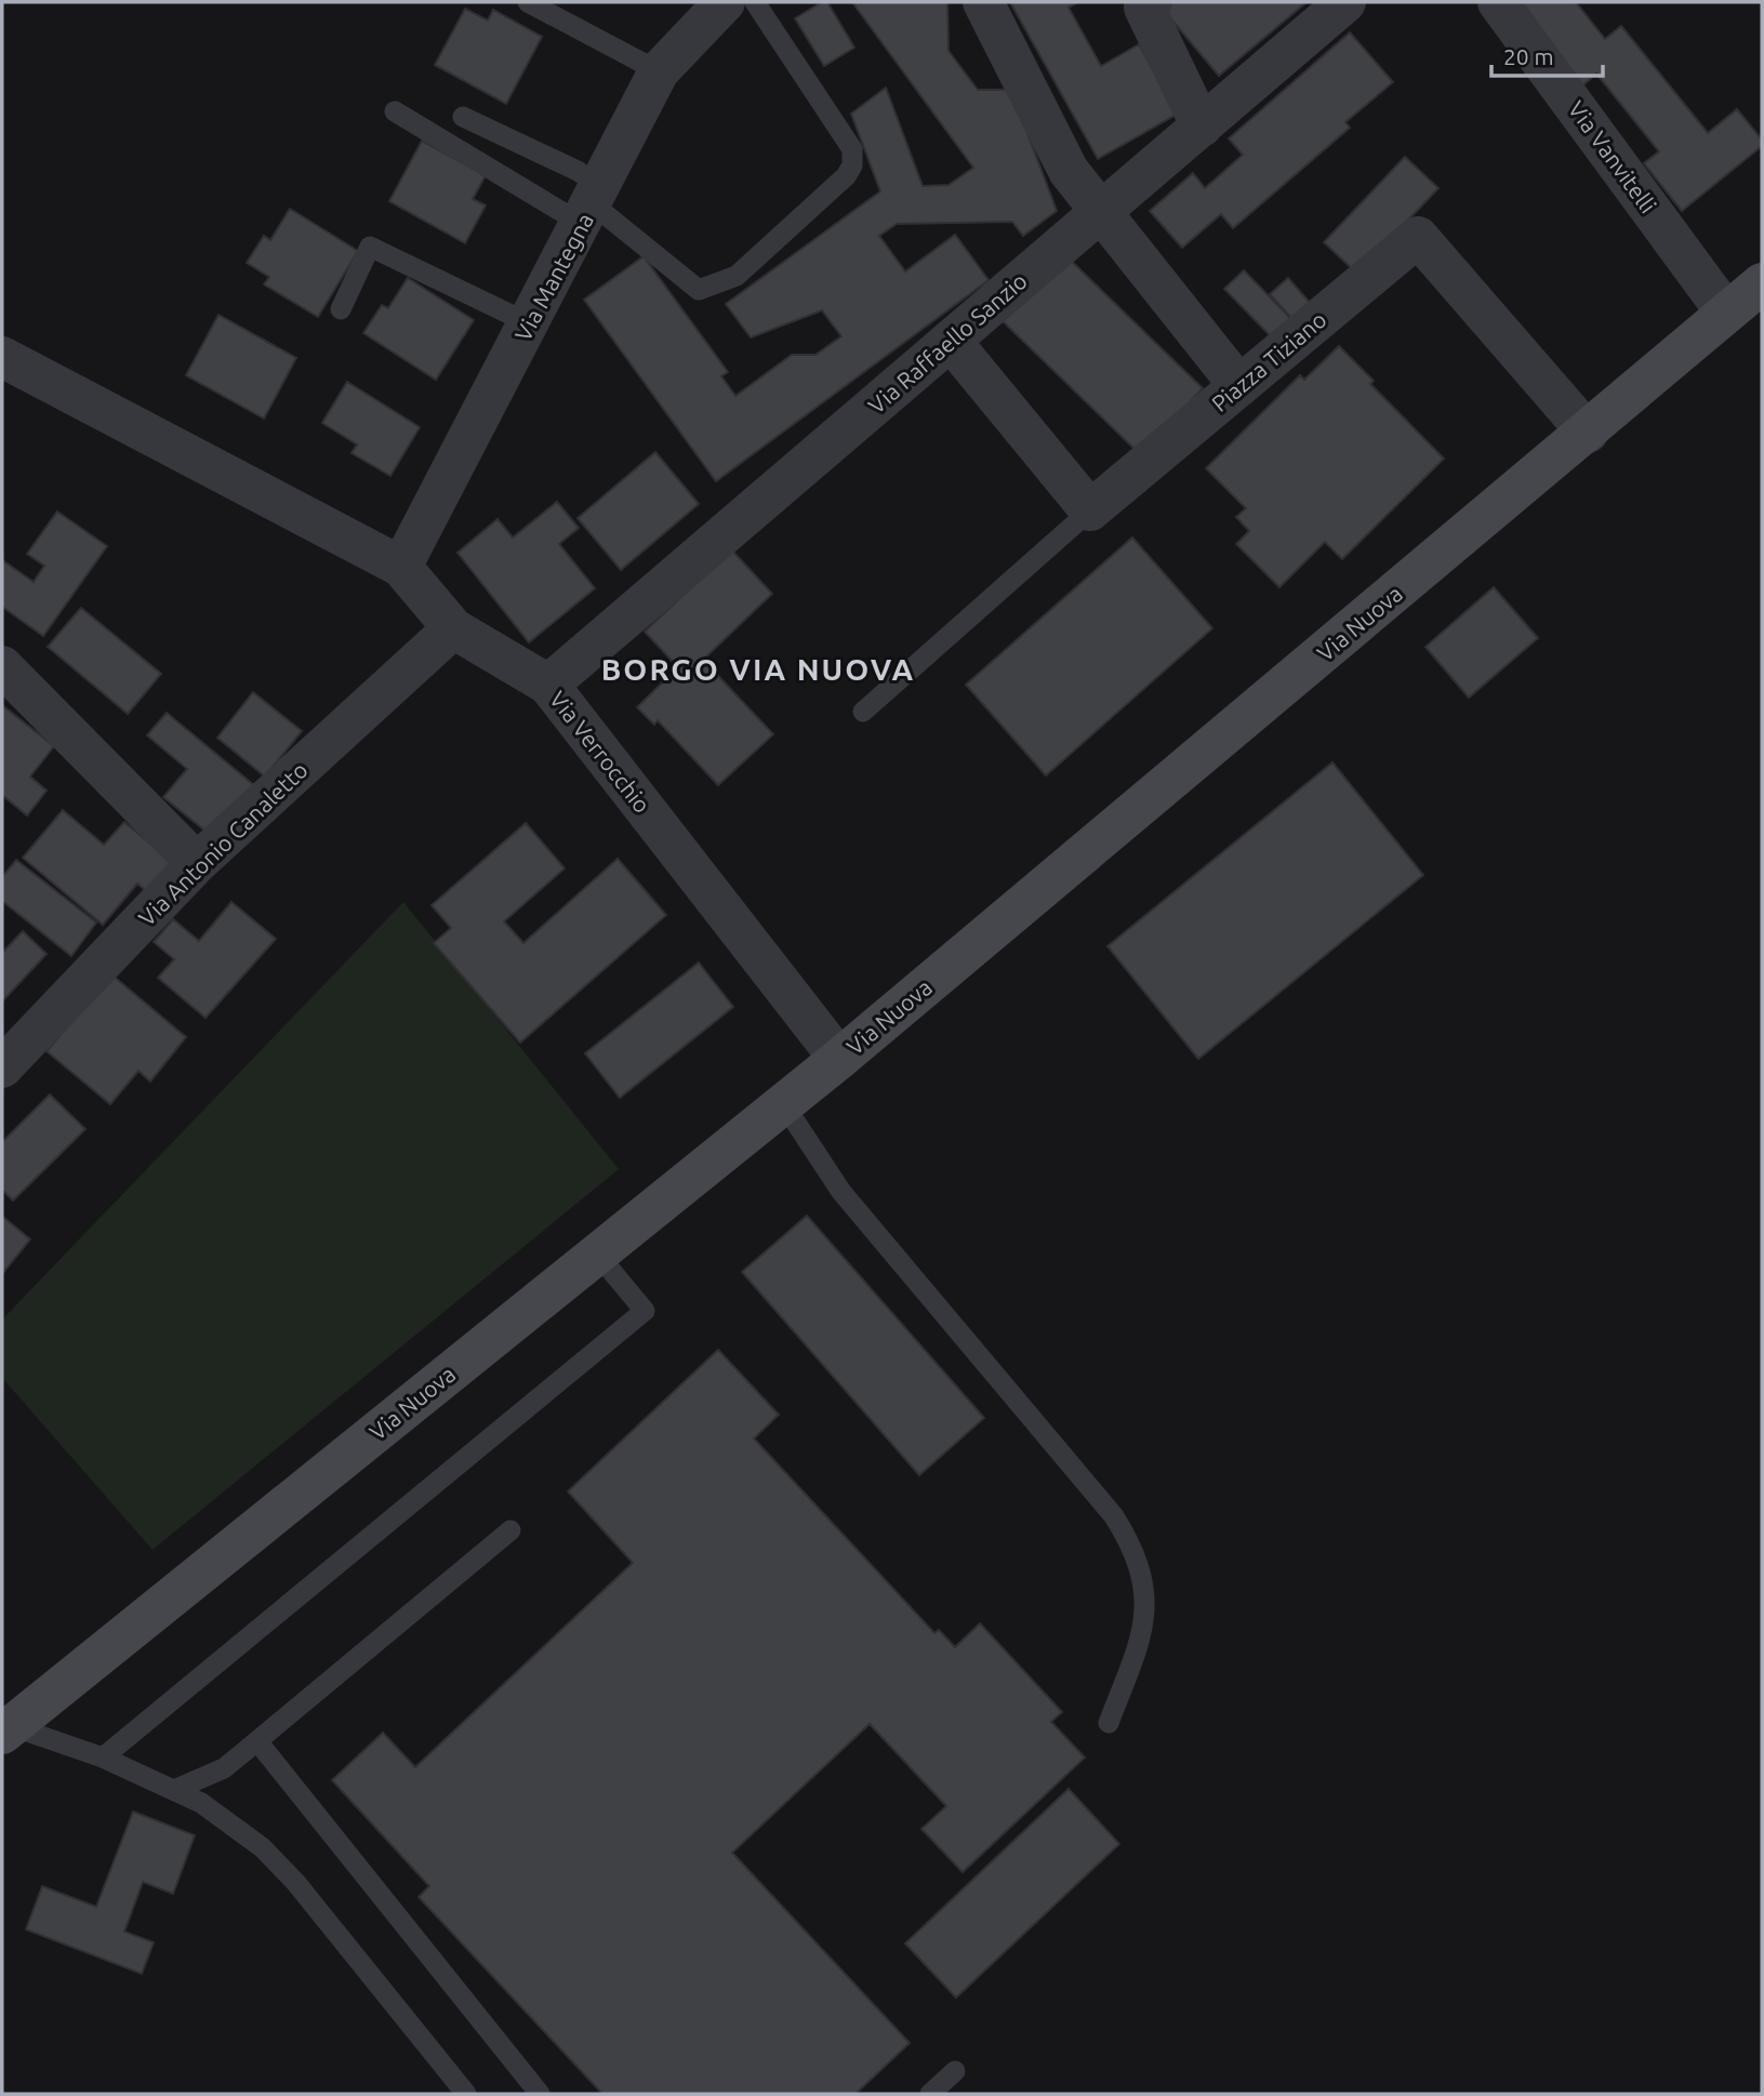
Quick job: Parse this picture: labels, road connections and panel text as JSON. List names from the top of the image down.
{
  "streets": {
    "main road": ["Via Nuova"],
    "street": [
      "Via Vanvitelli",
      "Via Mantegna",
      "Via Raffaello Sanzio",
      "Piazza Tiziano",
      "Via Verrocchio",
      "Via Antonio Canaletto"
    ]
  },
  "crossings": [
    ["Via Vanvitelli", "Via Nuova"],
    ["Via Mantegna", "Via Verrocchio"],
    ["Via Raffaello Sanzio", "Via Verrocchio"],
    ["Piazza Tiziano", "Via Nuova"],
    ["Via Nuova", "Via Verrocchio"],
    ["Via Verrocchio", "Via Antonio Canaletto"]
  ],
  "districts": ["BORGO VIA NUOVA"],
  "scale_bar": "20 m"
}
